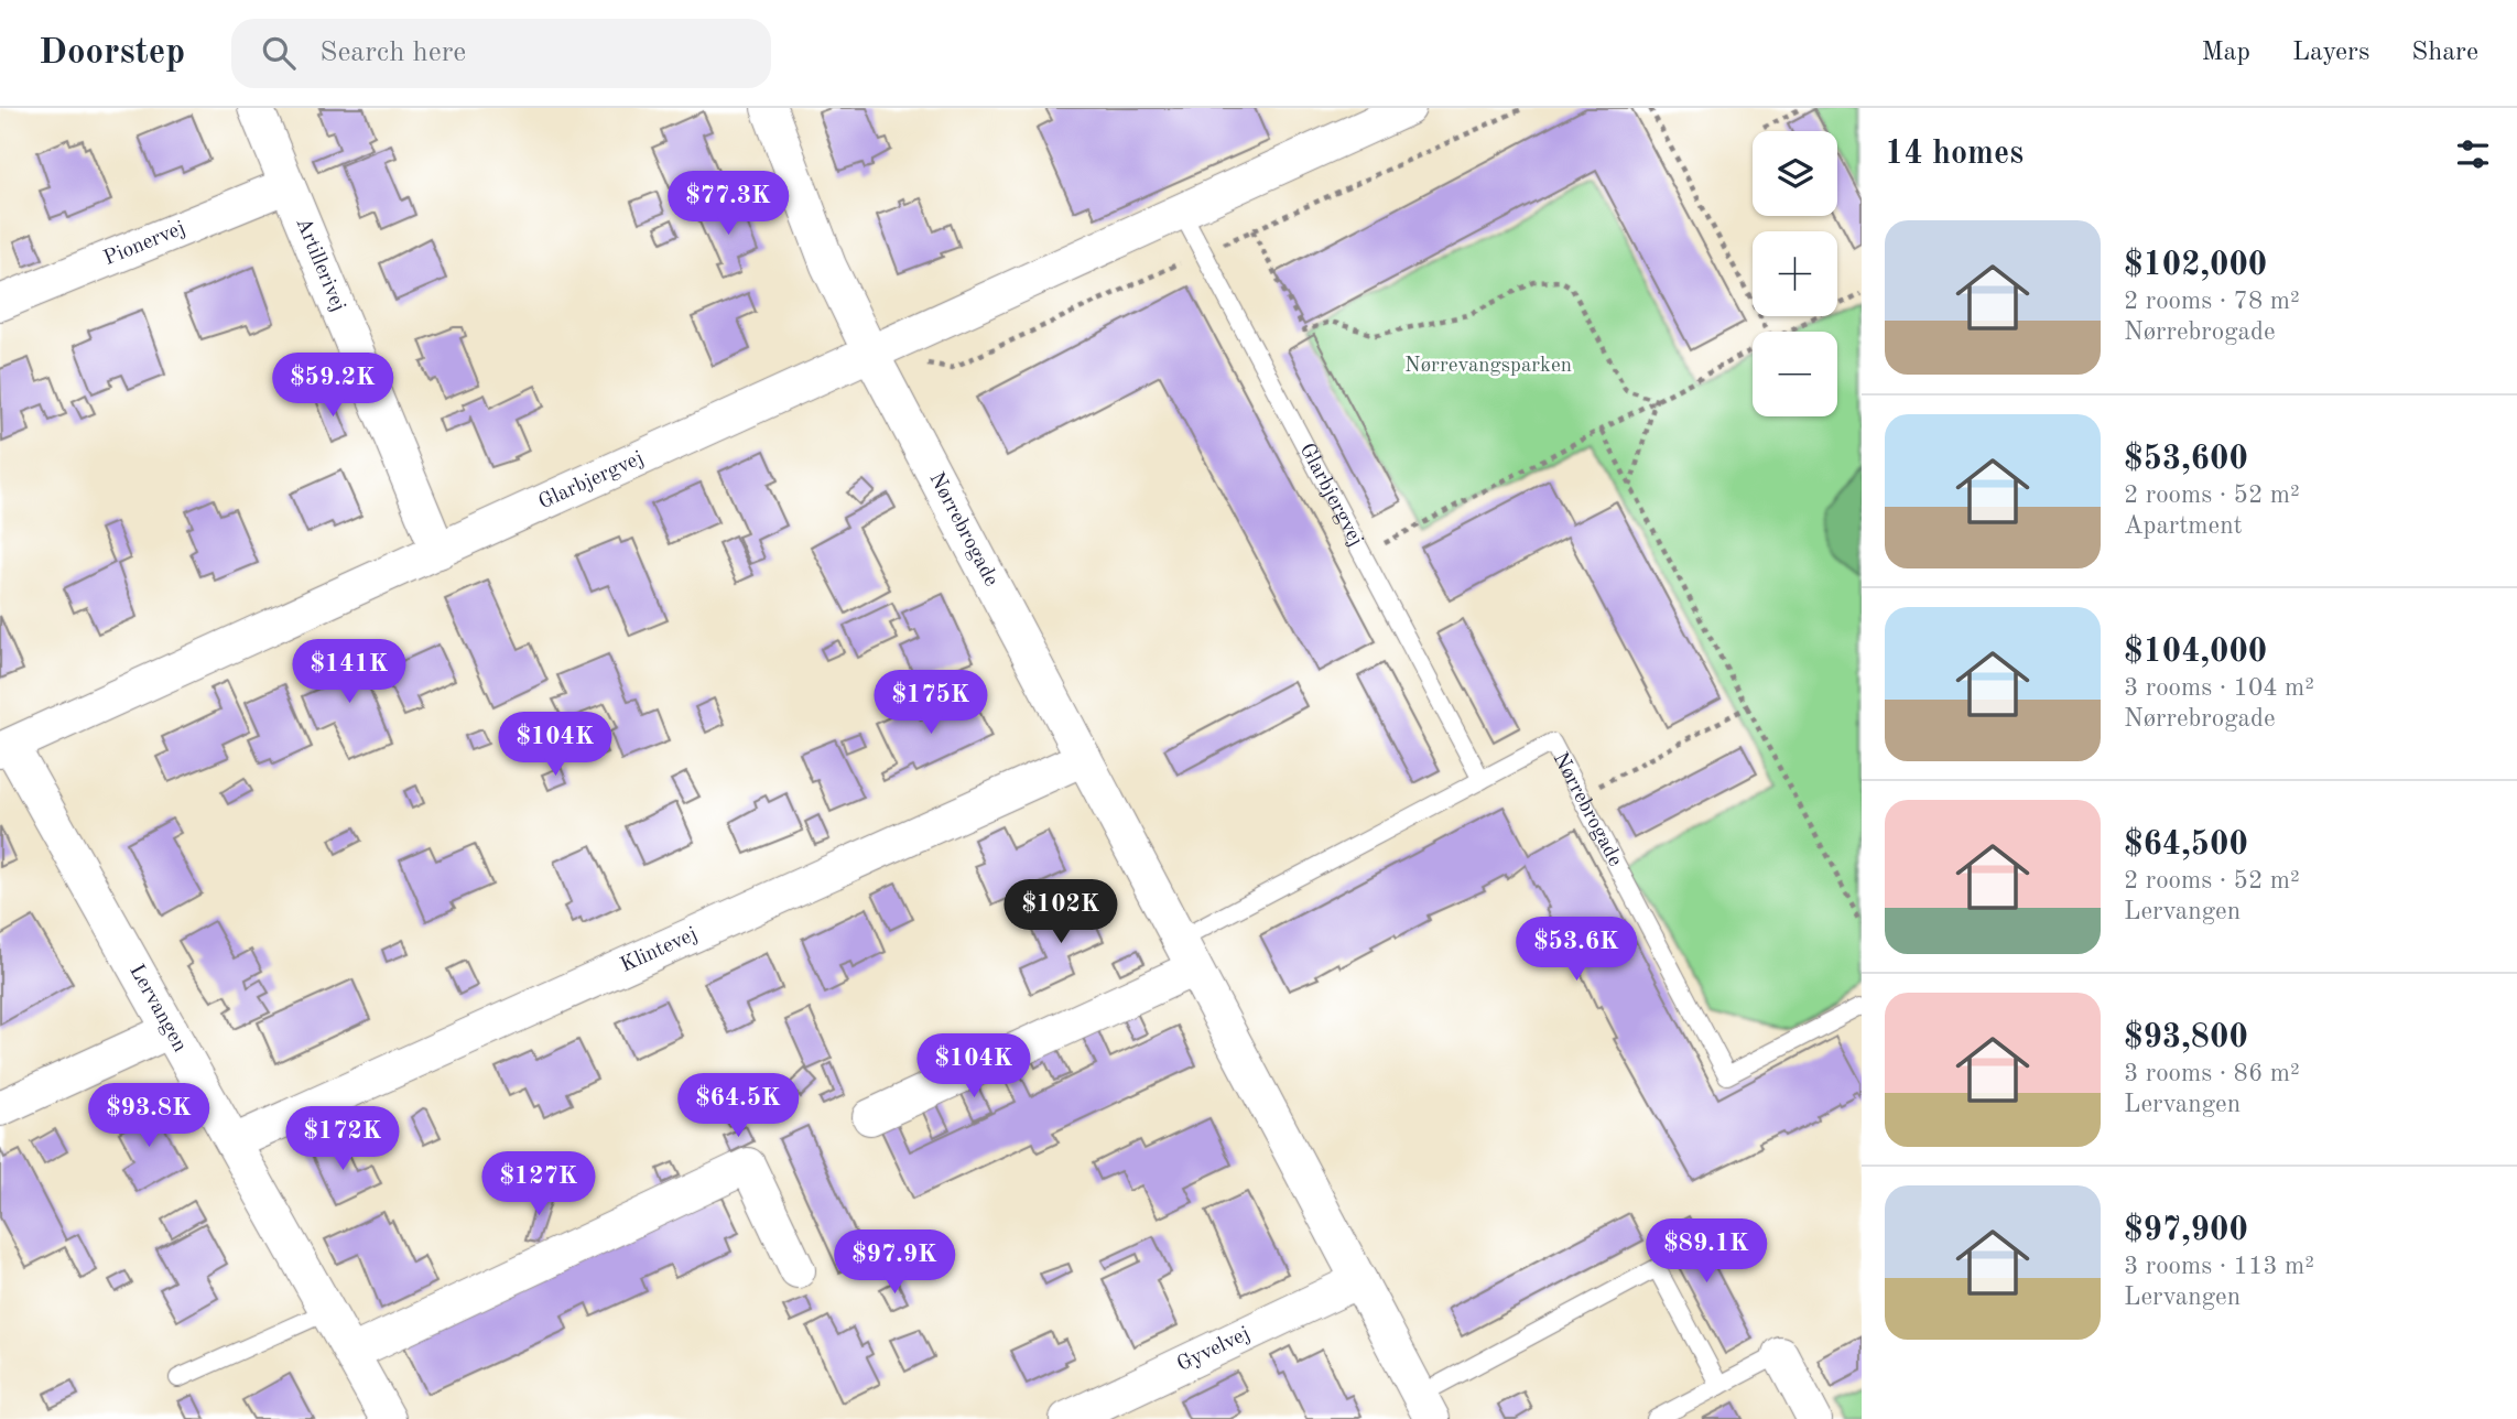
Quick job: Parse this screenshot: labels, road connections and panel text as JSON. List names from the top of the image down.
{
  "streets": {
    "street": [
      "Pionervej",
      "Artillerivej",
      "Glarbjergvej",
      "Nørrebrogade",
      "Klintevej",
      "Lervangen",
      "Gyvelvej"
    ]
  },
  "crossings": [
    ["Pionervej", "Artillerivej"],
    ["Artillerivej", "Glarbjergvej"],
    ["Glarbjergvej", "Nørrebrogade"],
    ["Glarbjergvej", "Lervangen"],
    ["Nørrebrogade", "Klintevej"],
    ["Nørrebrogade", "Gyvelvej"],
    ["Klintevej", "Lervangen"]
  ],
  "parks": ["Nørrevangsparken"],
  "page": {
    "header": "Doorstep",
    "search": "Search here",
    "nav": ["Map", "Layers", "Share"],
    "heading": "14 homes",
    "map_buttons": ["+", "−"],
    "price": [
      "$77.3K",
      "$59.2K",
      "$141K",
      "$175K",
      "$104K",
      "$102K",
      "$53.6K",
      "$104K",
      "$64.5K",
      "$93.8K",
      "$172K",
      "$127K",
      "$89.1K",
      "$97.9K"
    ],
    "list": [
      {
        "name": "$102,000",
        "note": "2 rooms · 78 m² · Nørrebrogade"
      },
      {
        "name": "$53,600",
        "note": "2 rooms · 52 m² · Apartment"
      },
      {
        "name": "$104,000",
        "note": "3 rooms · 104 m² · Nørrebrogade"
      },
      {
        "name": "$64,500",
        "note": "2 rooms · 52 m² · Lervangen"
      },
      {
        "name": "$93,800",
        "note": "3 rooms · 86 m² · Lervangen"
      },
      {
        "name": "$97,900",
        "note": "3 rooms · 113 m² · Lervangen"
      }
    ]
  }
}
